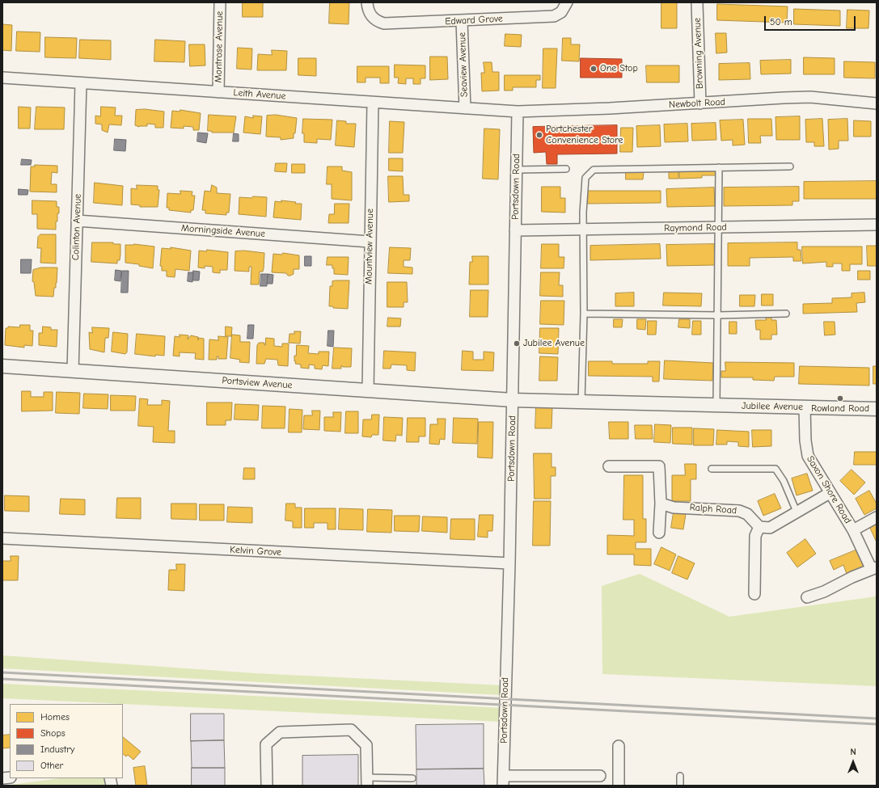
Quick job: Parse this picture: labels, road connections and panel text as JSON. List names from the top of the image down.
{
  "streets": {
    "street": [
      "Edward Grove",
      "Montrose Avenue",
      "Browning Avenue",
      "Seaview Avenue",
      "Leith Avenue",
      "Newbolt Road",
      "Portsdown Road",
      "Colinton Avenue",
      "Raymond Road",
      "Morningside Avenue",
      "Mountview Avenue",
      "Portsview Avenue",
      "Jubilee Avenue",
      "Saxon Shore Road",
      "Ralph Road",
      "Kelvin Grove"
    ]
  },
  "crossings": [
    ["Edward Grove", "Seaview Avenue"],
    ["Montrose Avenue", "Leith Avenue"],
    ["Browning Avenue", "Newbolt Road"],
    ["Seaview Avenue", "Leith Avenue"],
    ["Leith Avenue", "Newbolt Road"],
    ["Leith Avenue", "Portsdown Road"],
    ["Leith Avenue", "Colinton Avenue"],
    ["Leith Avenue", "Mountview Avenue"],
    ["Newbolt Road", "Portsdown Road"],
    ["Portsdown Road", "Raymond Road"],
    ["Portsdown Road", "Portsview Avenue"],
    ["Portsdown Road", "Jubilee Avenue"],
    ["Portsdown Road", "Kelvin Grove"],
    ["Colinton Avenue", "Morningside Avenue"],
    ["Colinton Avenue", "Portsview Avenue"],
    ["Morningside Avenue", "Mountview Avenue"],
    ["Mountview Avenue", "Portsview Avenue"],
    ["Portsview Avenue", "Jubilee Avenue"],
    ["Jubilee Avenue", "Saxon Shore Road"]
  ],
  "places": [
    "One Stop",
    "Portchester Convenience Store",
    "Jubilee Avenue",
    "Rowland Road"
  ],
  "legend": [
    "Homes",
    "Shops",
    "Industry",
    "Other"
  ],
  "scale_bar": "50 m",
  "north": "top"
}
